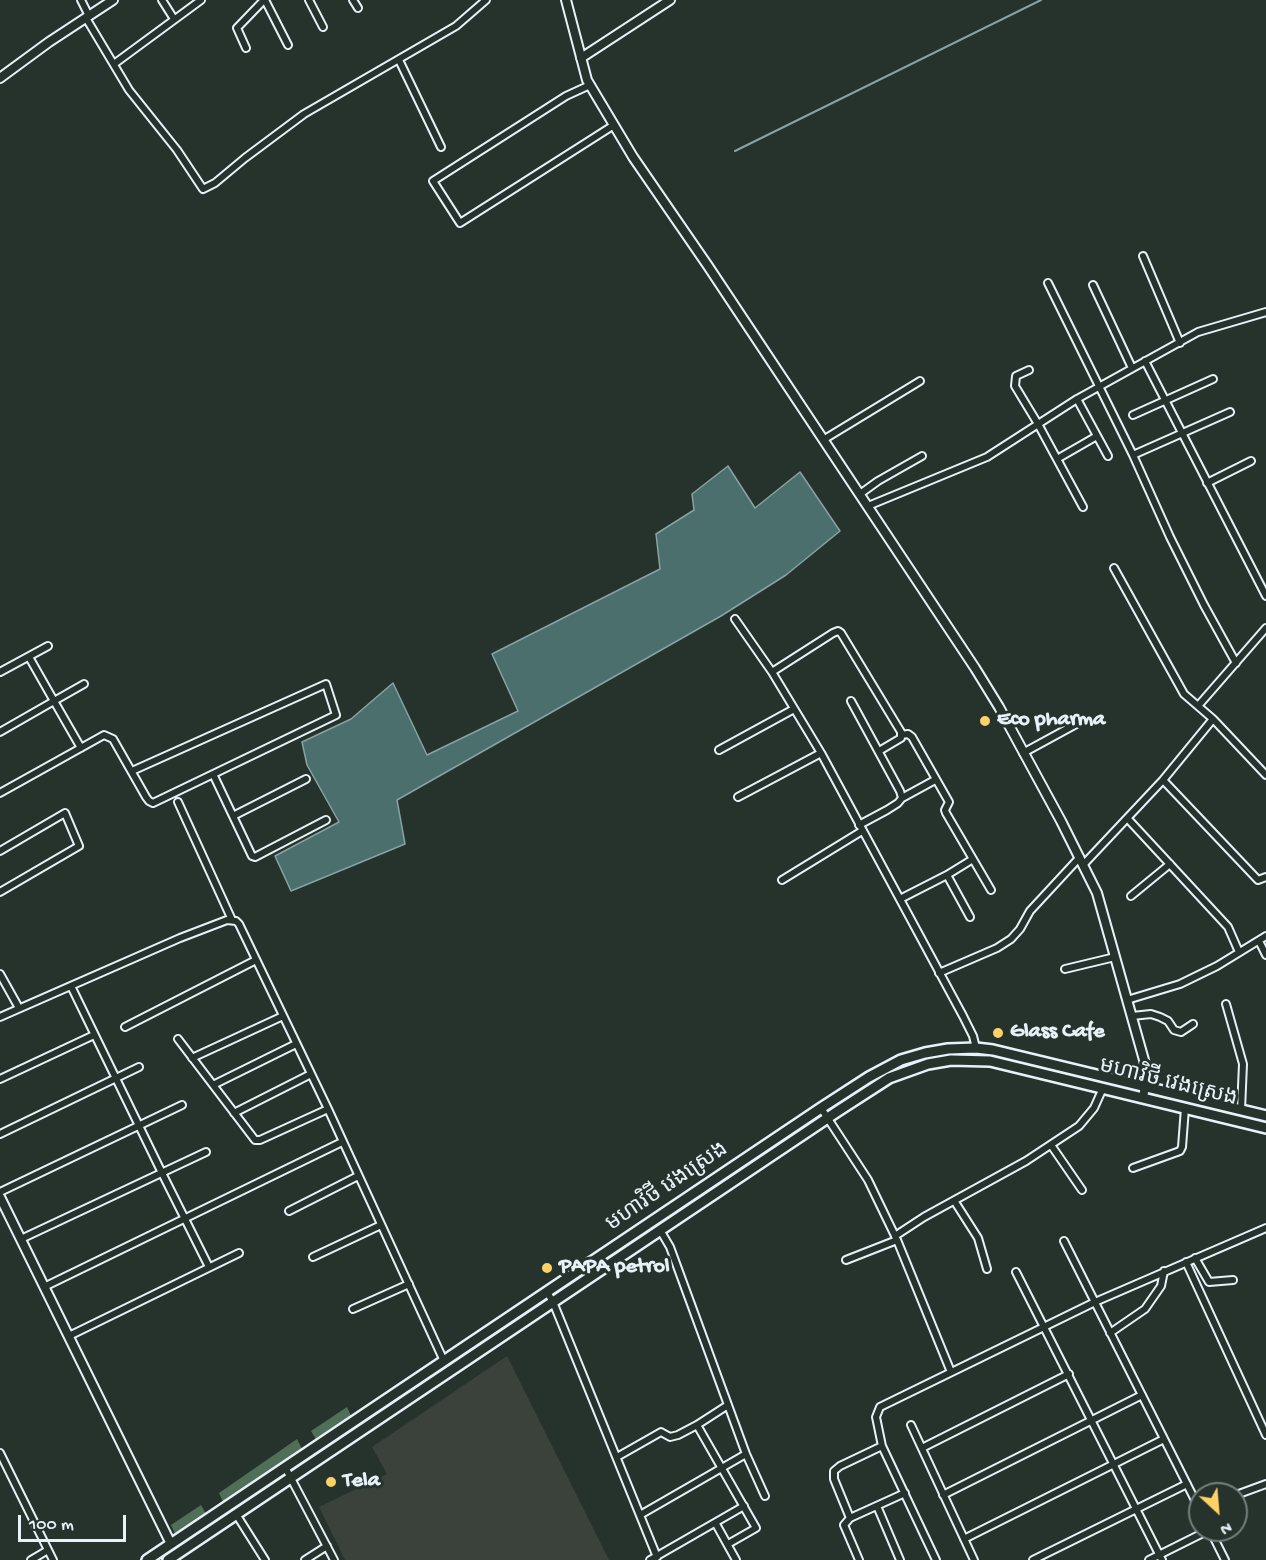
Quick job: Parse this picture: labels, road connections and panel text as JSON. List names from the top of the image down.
{
  "streets": {
    "main road": ["មហាវិថី វេងស្រេង"]
  },
  "places": [
    "Eco pharma",
    "Glass Cafe",
    "PAPA petrol",
    "Tela"
  ],
  "scale_bar": "100 m",
  "north": "bottom right"
}
